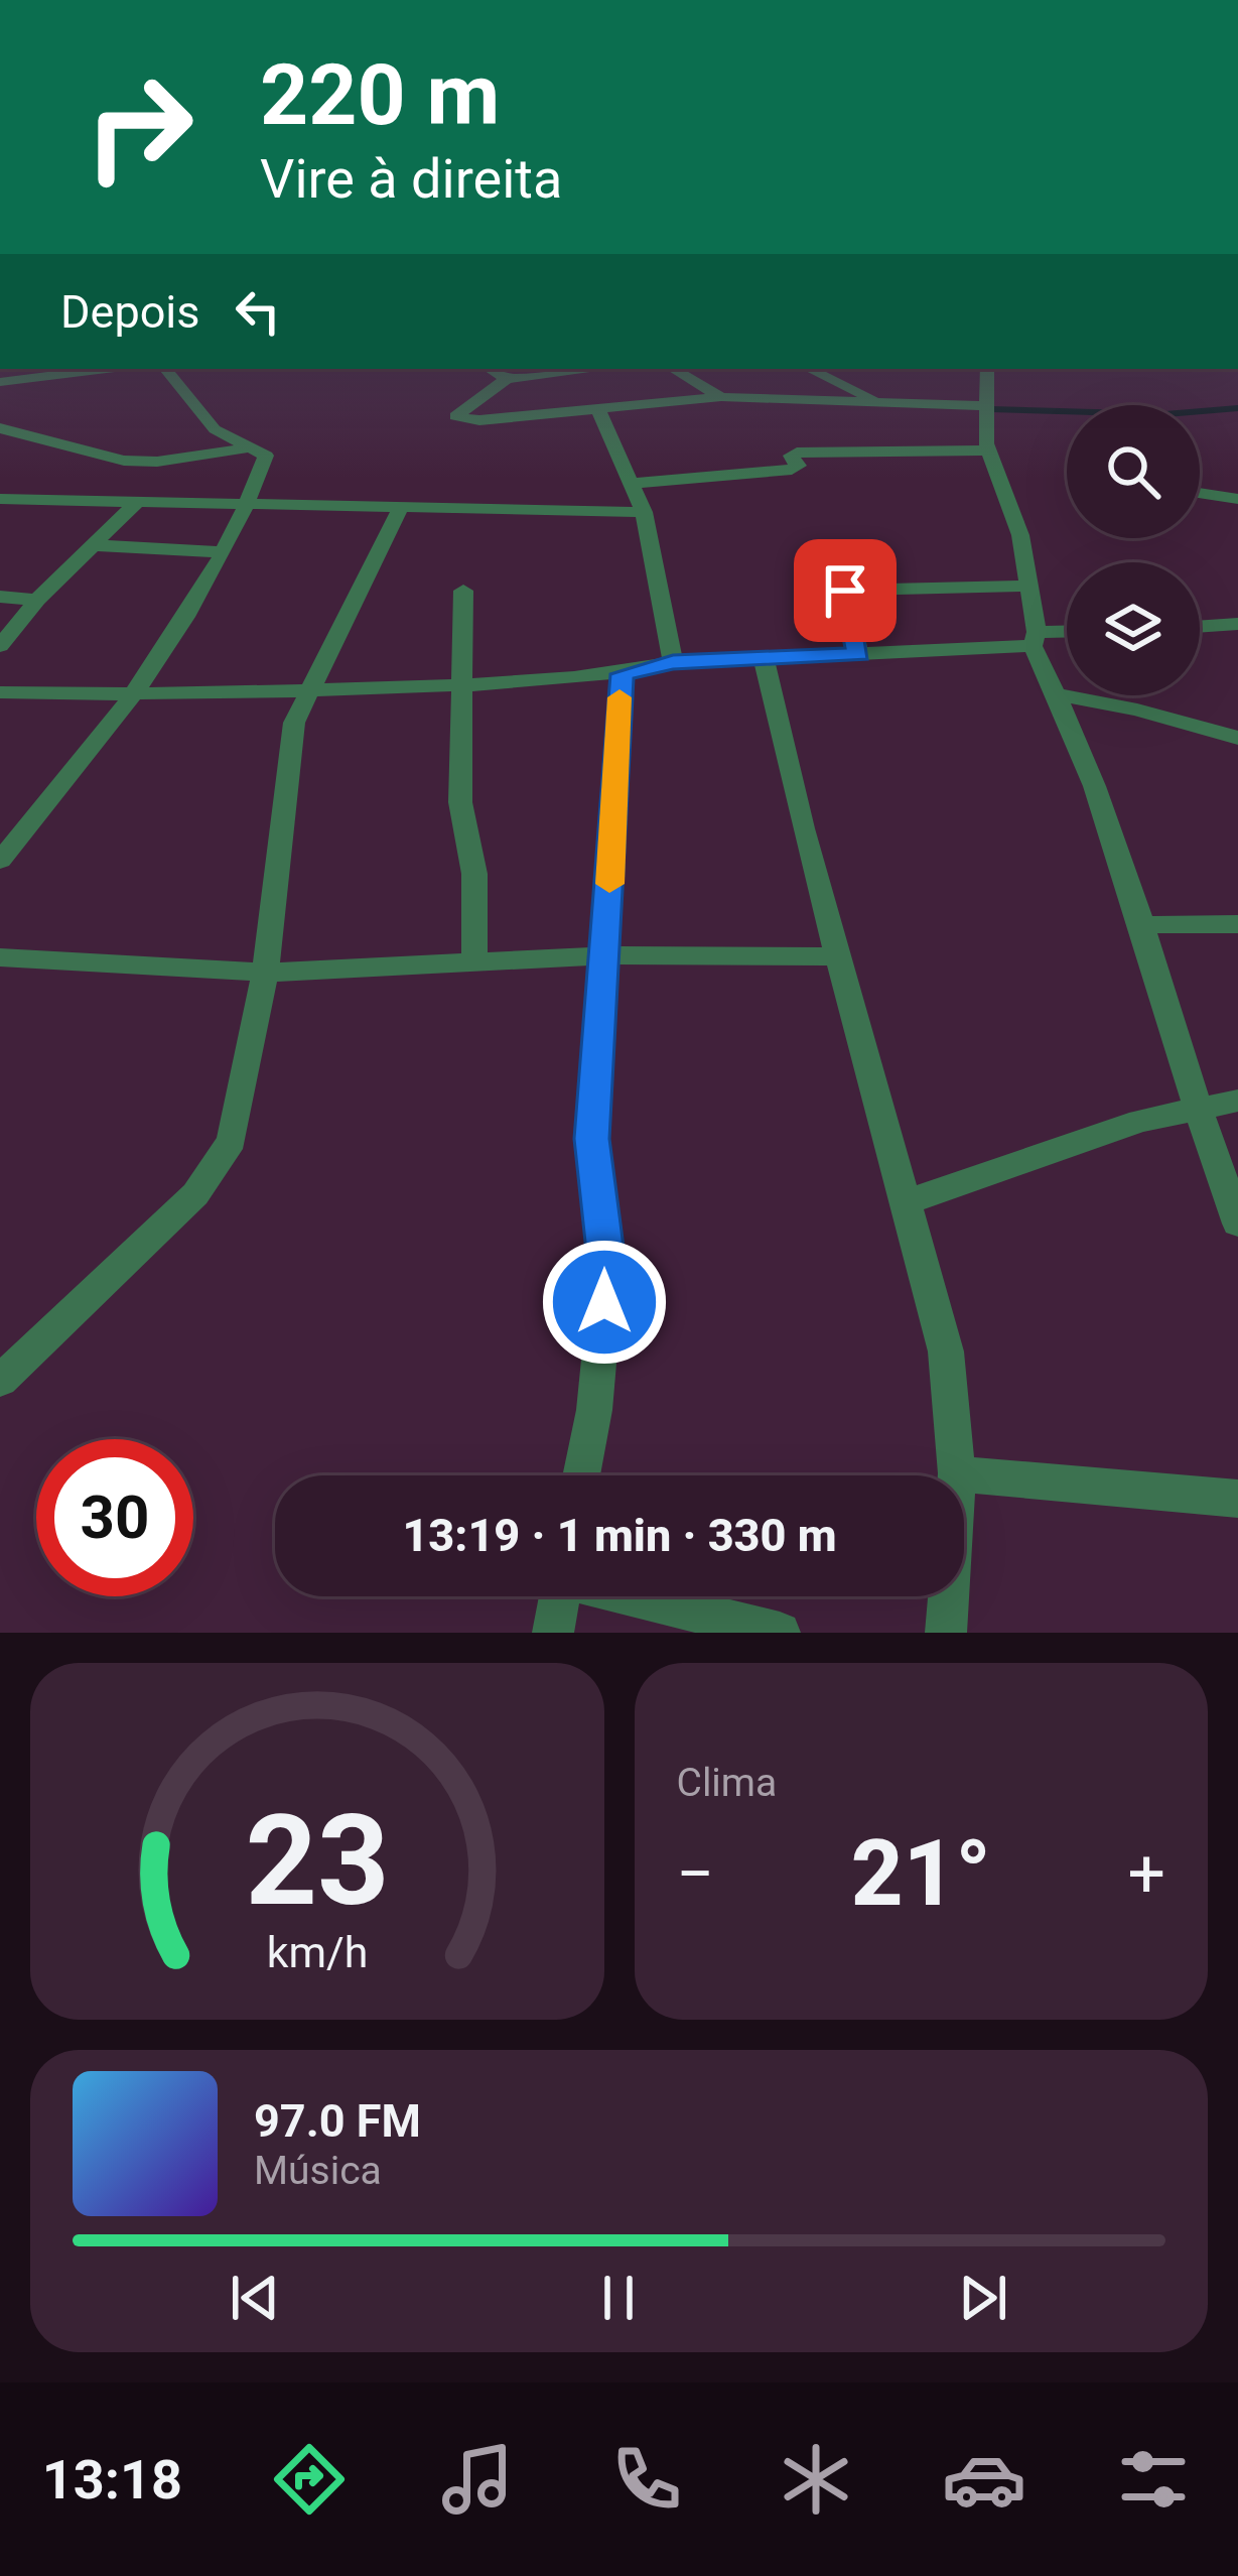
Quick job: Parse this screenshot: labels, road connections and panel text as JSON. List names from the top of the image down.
{
  "page": {
    "turn": ["220 m", "Vire à direita"],
    "then": "Depois",
    "limit": "30",
    "trip": "13:19 · 1 min · 330 m",
    "tile": "Clima",
    "heat": ["−", "21°", "+"],
    "song": ["97.0 FM", "Música"],
    "tabs": "13:18",
    "gauge": ["23", "km/h"]
  }
}
